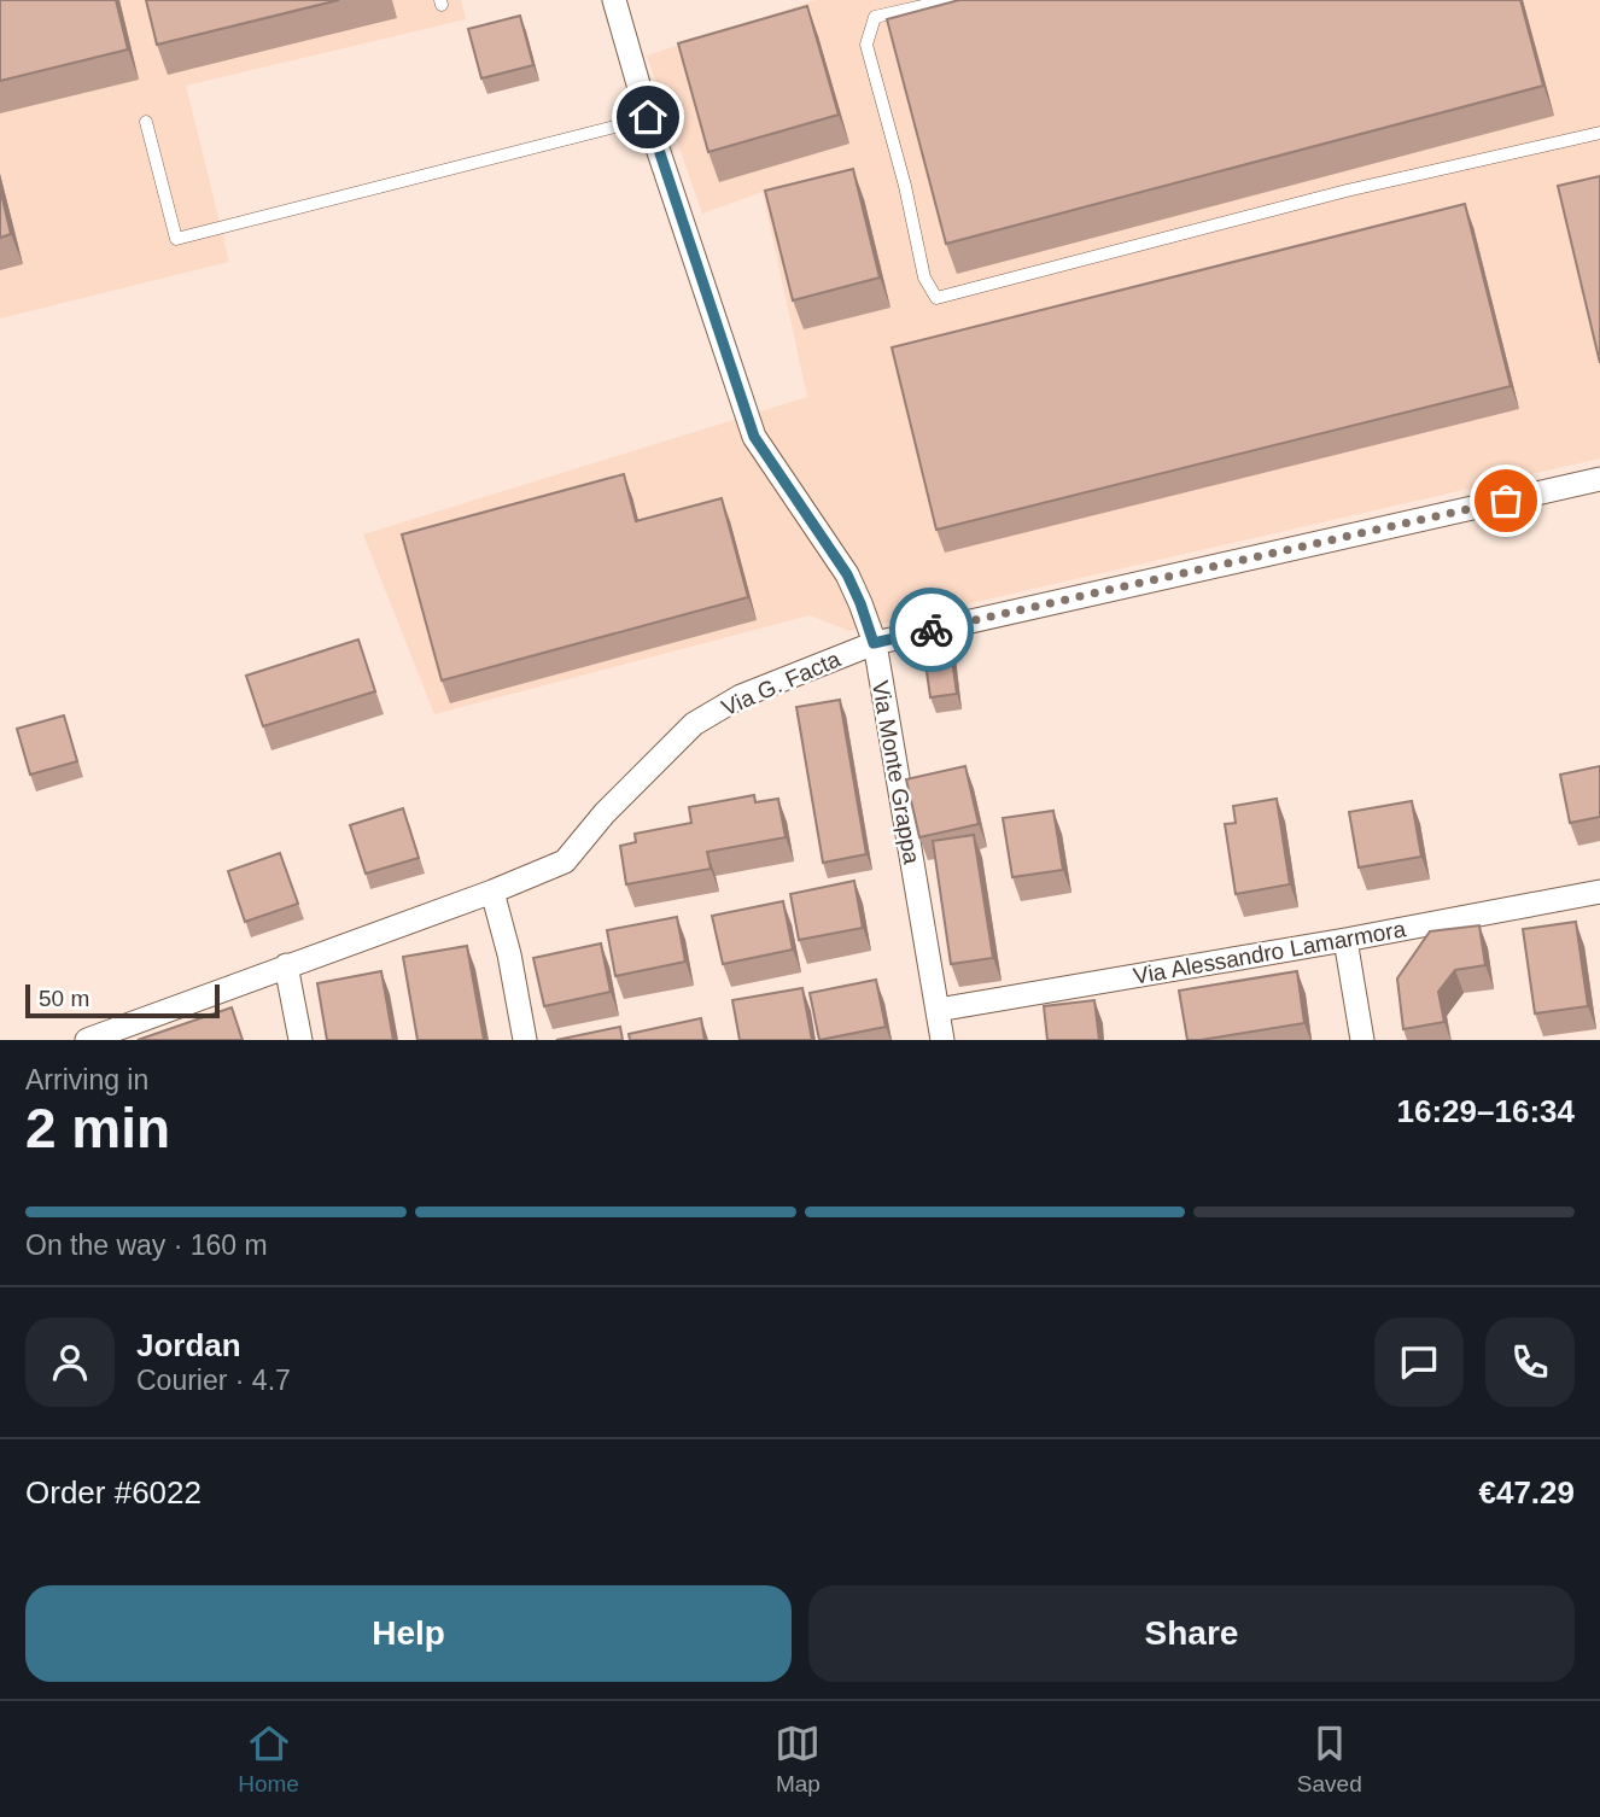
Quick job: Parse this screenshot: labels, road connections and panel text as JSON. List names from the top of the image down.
{
  "streets": {
    "street": ["Via G. Facta", "Via Monte Grappa", "Via Alessandro Lamarmora"]
  },
  "crossings": [
    ["Via G. Facta", "Via Monte Grappa"],
    ["Via Monte Grappa", "Via Alessandro Lamarmora"]
  ],
  "scale_bar": "50 m",
  "page": {
    "scale": "50 m",
    "heading": ["2 min", "Arriving in", "16:29–16:34"],
    "panel": [
      "Jordan",
      "Courier · 4.7",
      "Order #6022",
      "€47.29"
    ],
    "bar": "On the way · 160 m",
    "buttons": ["Help", "Share"],
    "tabs": ["Home", "Map", "Saved"]
  }
}
